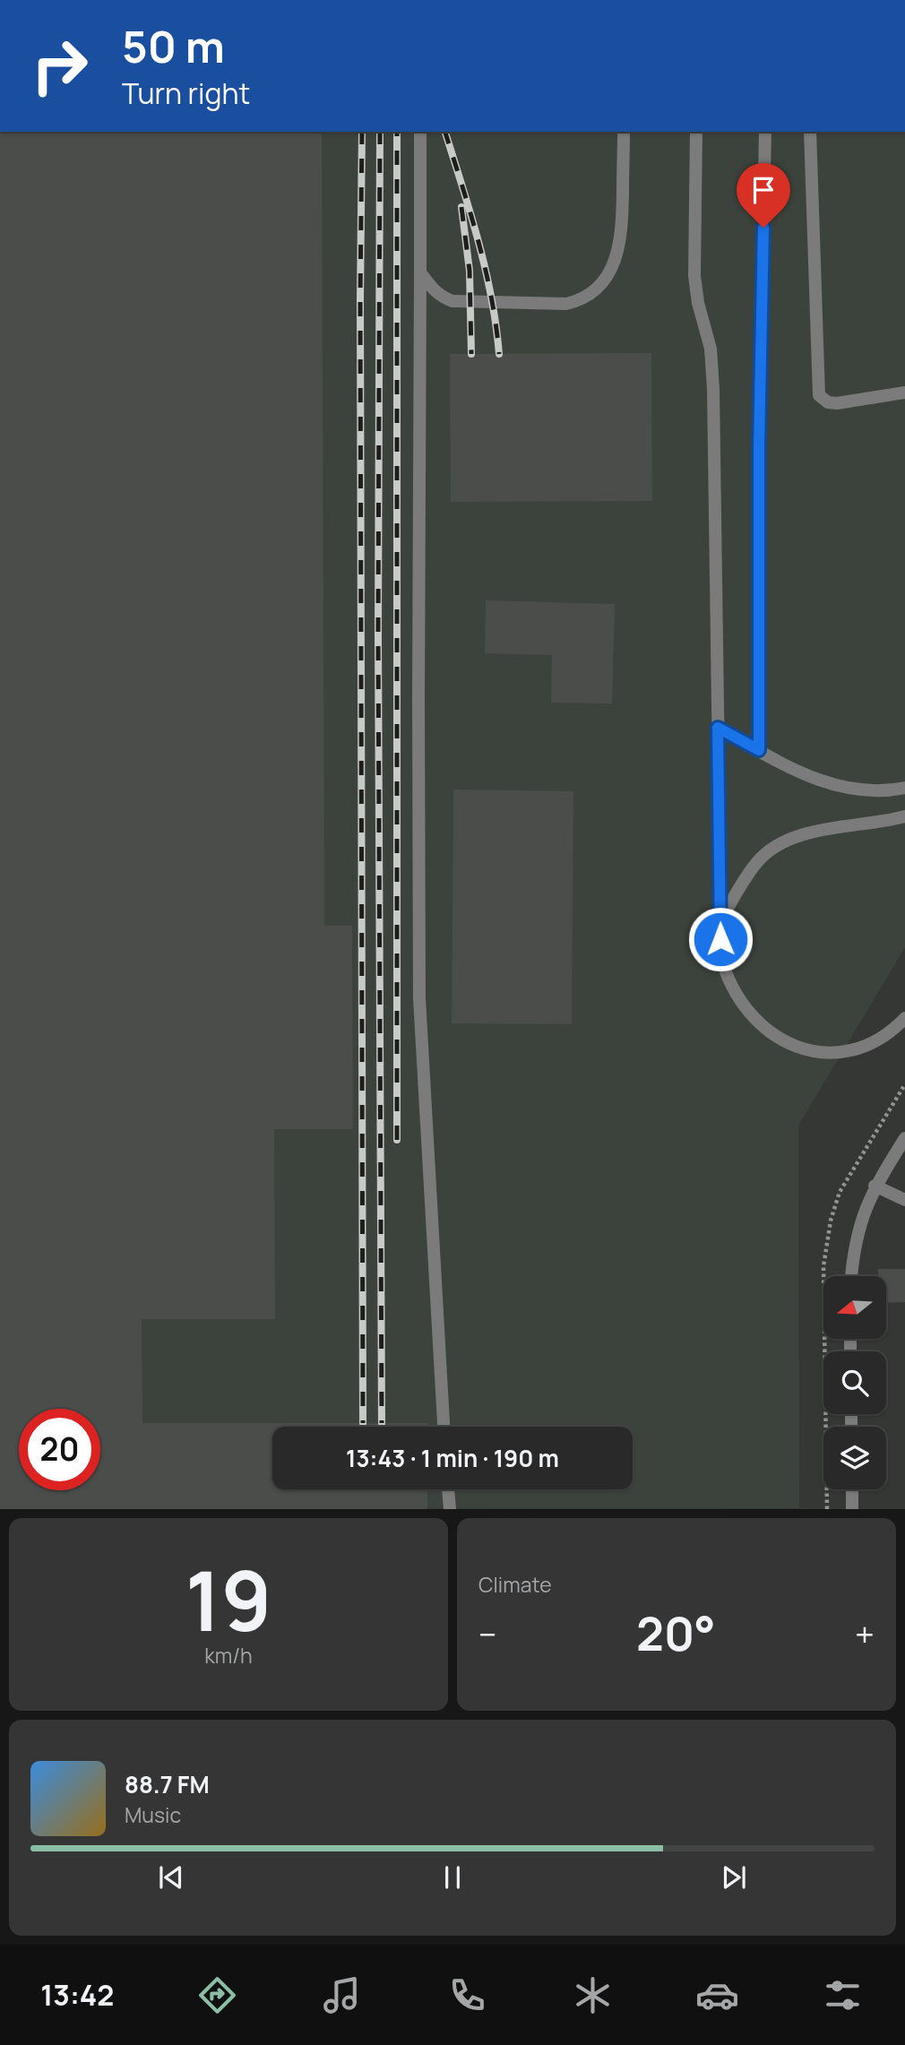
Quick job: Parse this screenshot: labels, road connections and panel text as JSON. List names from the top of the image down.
{
  "north": "left",
  "page": {
    "turn": ["50 m", "Turn right"],
    "limit": "20",
    "trip": "13:43 · 1 min · 190 m",
    "tile": [
      ["19", "km/h"],
      "Climate"
    ],
    "heat": ["−", "20°", "+"],
    "song": ["88.7 FM", "Music"],
    "tabs": "13:42"
  }
}
